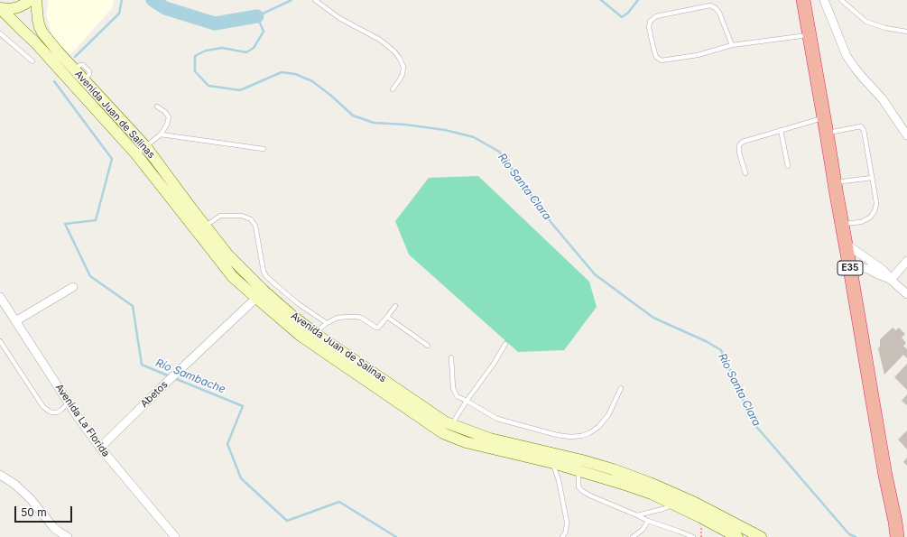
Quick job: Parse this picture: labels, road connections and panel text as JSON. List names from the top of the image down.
{
  "streets": {
    "highway": ["E35"],
    "main road": ["Avenida Juan de Salinas"],
    "street": ["Abetos", "Avenida La Florida"]
  },
  "crossings": [
    ["Avenida Juan de Salinas", "Abetos"],
    ["Abetos", "Avenida La Florida"]
  ],
  "water": ["Río Santa Clara", "Río Sambache"],
  "scale_bar": "50 m"
}
